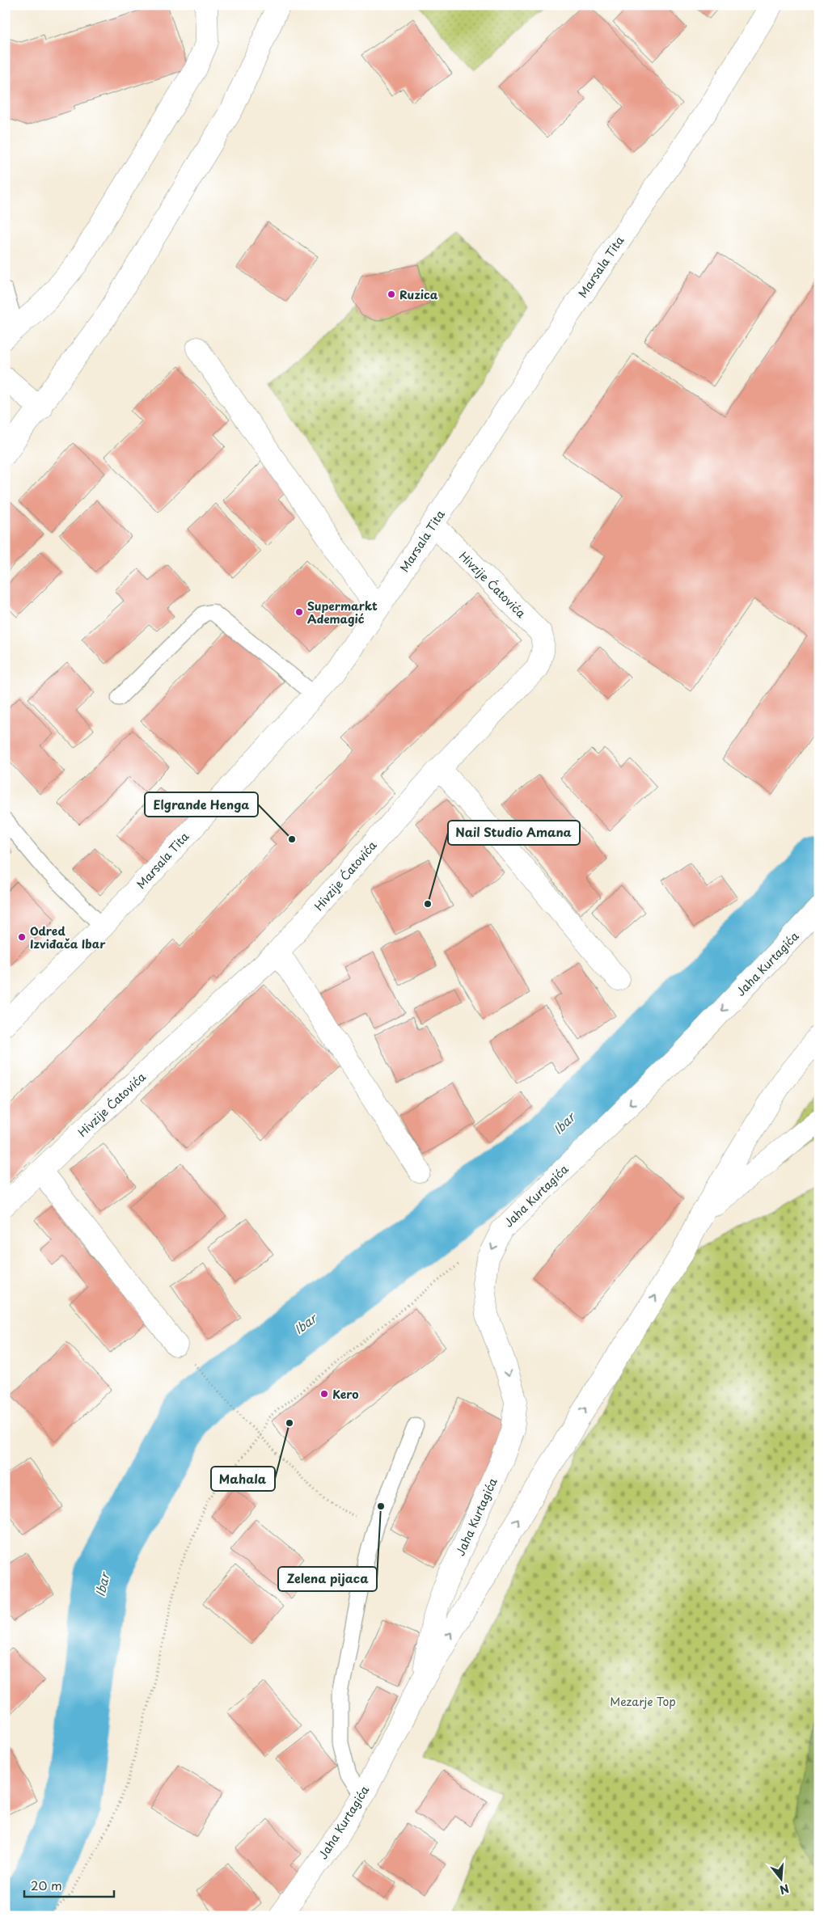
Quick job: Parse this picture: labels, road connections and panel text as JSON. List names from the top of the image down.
{
  "streets": {
    "street": ["Marsala Tita", "Hivzije Ćatovića", "Jaha Kurtagića"]
  },
  "crossings": [
    ["Marsala Tita", "Hivzije Ćatovića"]
  ],
  "water": ["Ibar"],
  "parks": ["Mezarje Top"],
  "places": [
    "Ruzica",
    "Supermarkt Ademagić",
    "Elgrande Henga",
    "Nail Studio Amana",
    "Odred Izviđača Ibar",
    "Kero",
    "Mahala",
    "Zelena pijaca"
  ],
  "scale_bar": "20 m",
  "north": "bottom"
}
